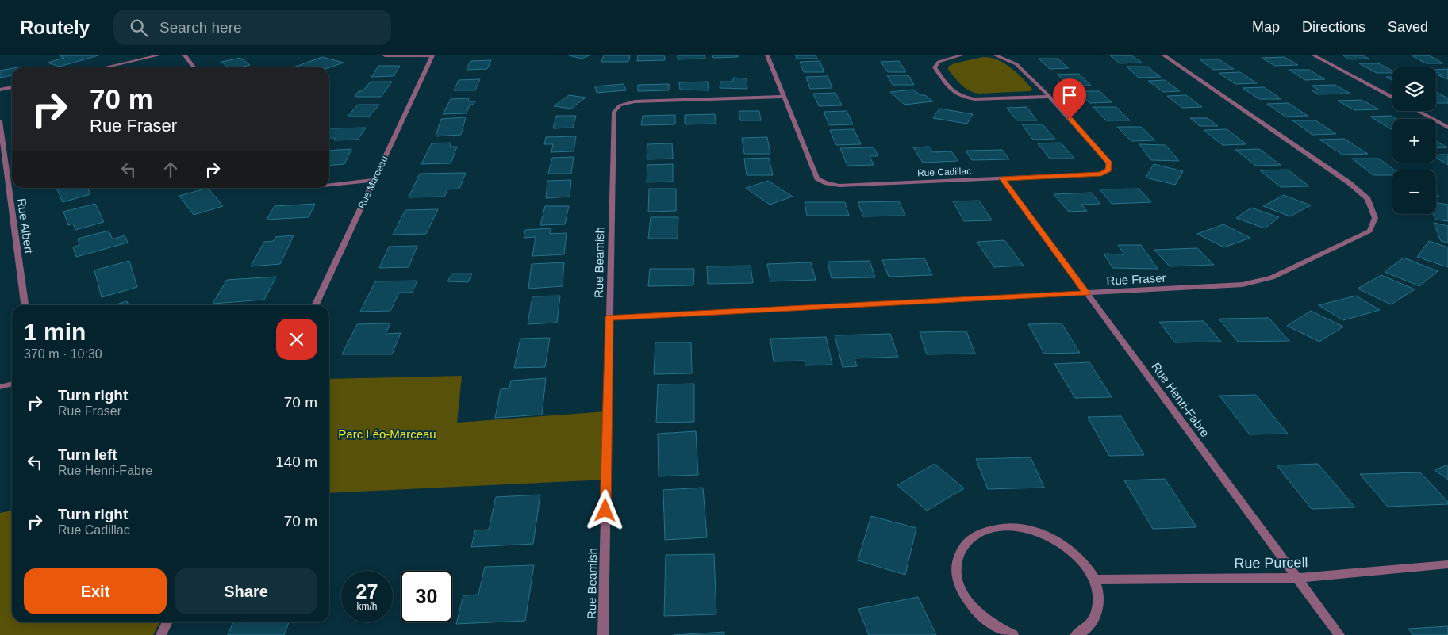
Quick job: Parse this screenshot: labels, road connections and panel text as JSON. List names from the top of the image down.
{
  "streets": {
    "street": [
      "Rue Cadillac",
      "Rue Marceau",
      "Rue Albert",
      "Rue Beamish",
      "Rue Fraser",
      "Rue Henri-Fabre",
      "Rue Purcell"
    ]
  },
  "crossings": [
    ["Rue Cadillac", "Rue Beamish"],
    ["Rue Cadillac", "Rue Henri-Fabre"],
    ["Rue Beamish", "Rue Fraser"],
    ["Rue Fraser", "Rue Henri-Fabre"],
    ["Rue Henri-Fabre", "Rue Purcell"]
  ],
  "parks": ["Parc Léo-Marceau"],
  "page": {
    "header": "Routely",
    "search": "Search here",
    "nav": ["Map", "Directions", "Saved"],
    "map_buttons": ["+", "−"],
    "turn": ["70 m", "Rue Fraser"],
    "heading": ["1 min", "370 m · 10:30"],
    "list": [
      {
        "name": "Turn right",
        "note": "Rue Fraser",
        "value": "70 m"
      },
      {
        "name": "Turn left",
        "note": "Rue Henri-Fabre",
        "value": "140 m"
      },
      {
        "name": "Turn right",
        "note": "Rue Cadillac",
        "value": "70 m"
      }
    ],
    "buttons": ["Exit", "Share"],
    "speed": "27 km/h",
    "limit": "30"
  }
}
